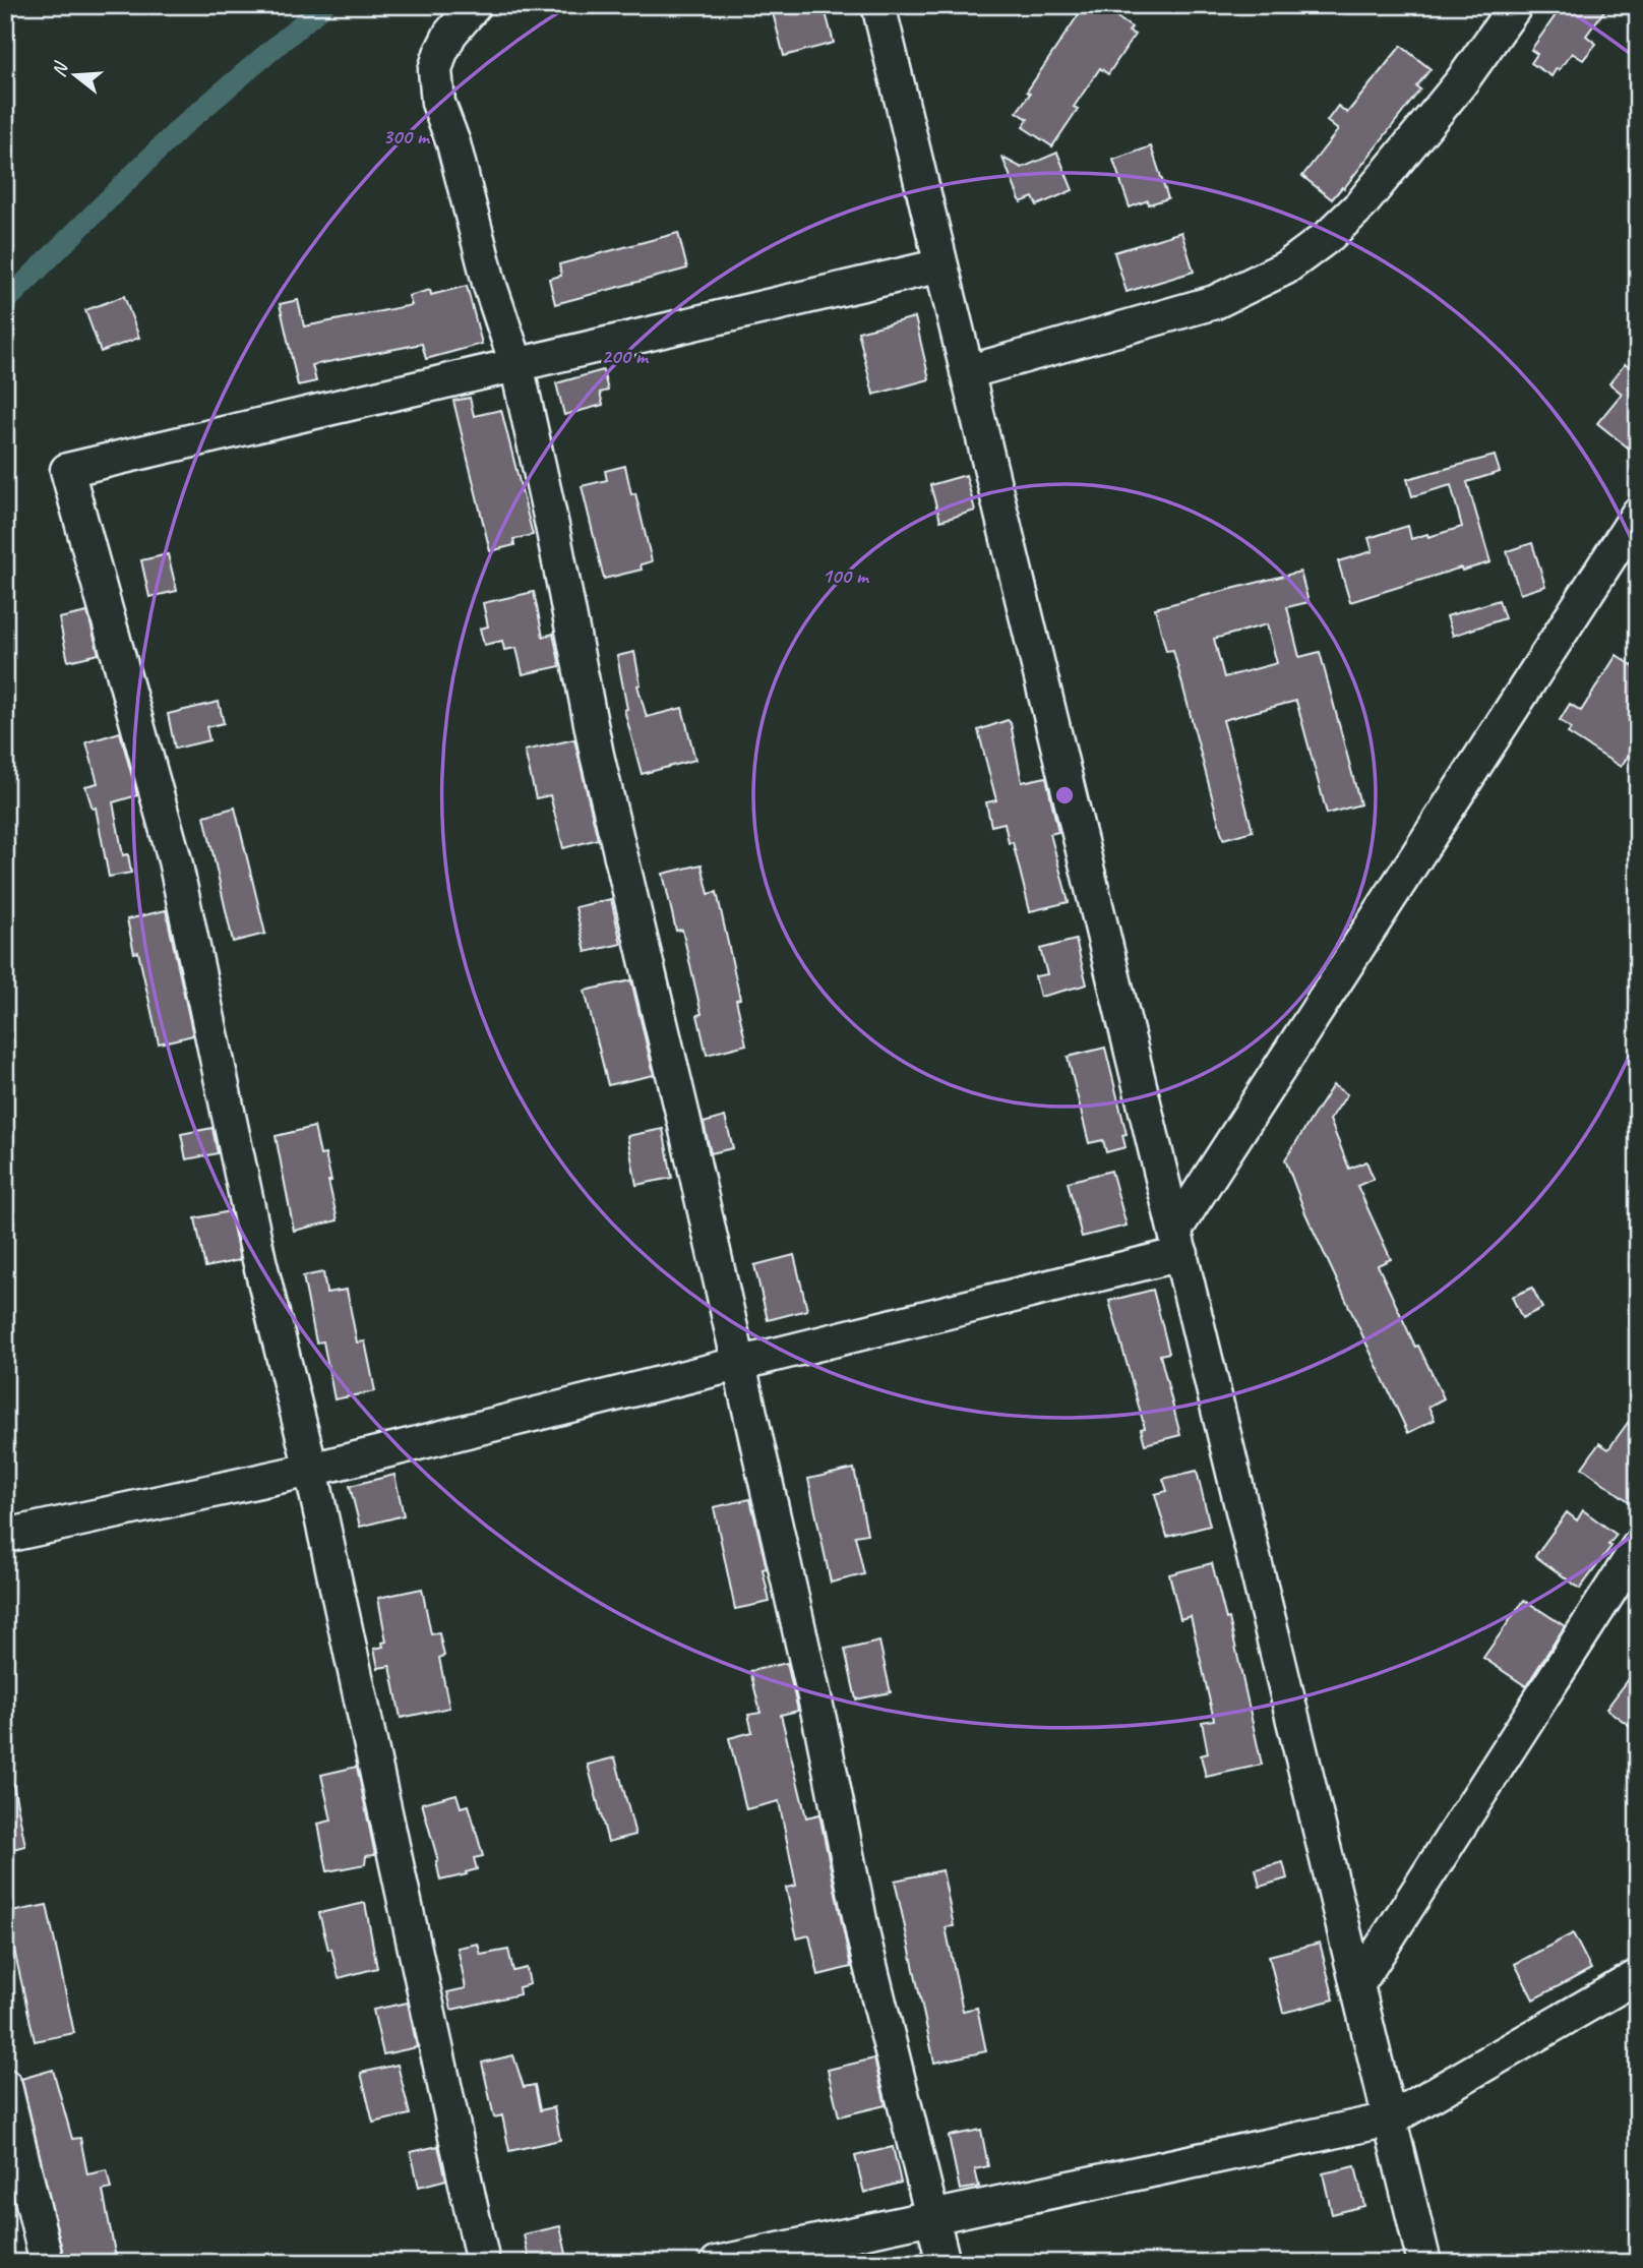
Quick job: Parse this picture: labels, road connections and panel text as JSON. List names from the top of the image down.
{
  "north": "left",
  "rings": ["300 m", "200 m", "100 m"]
}
